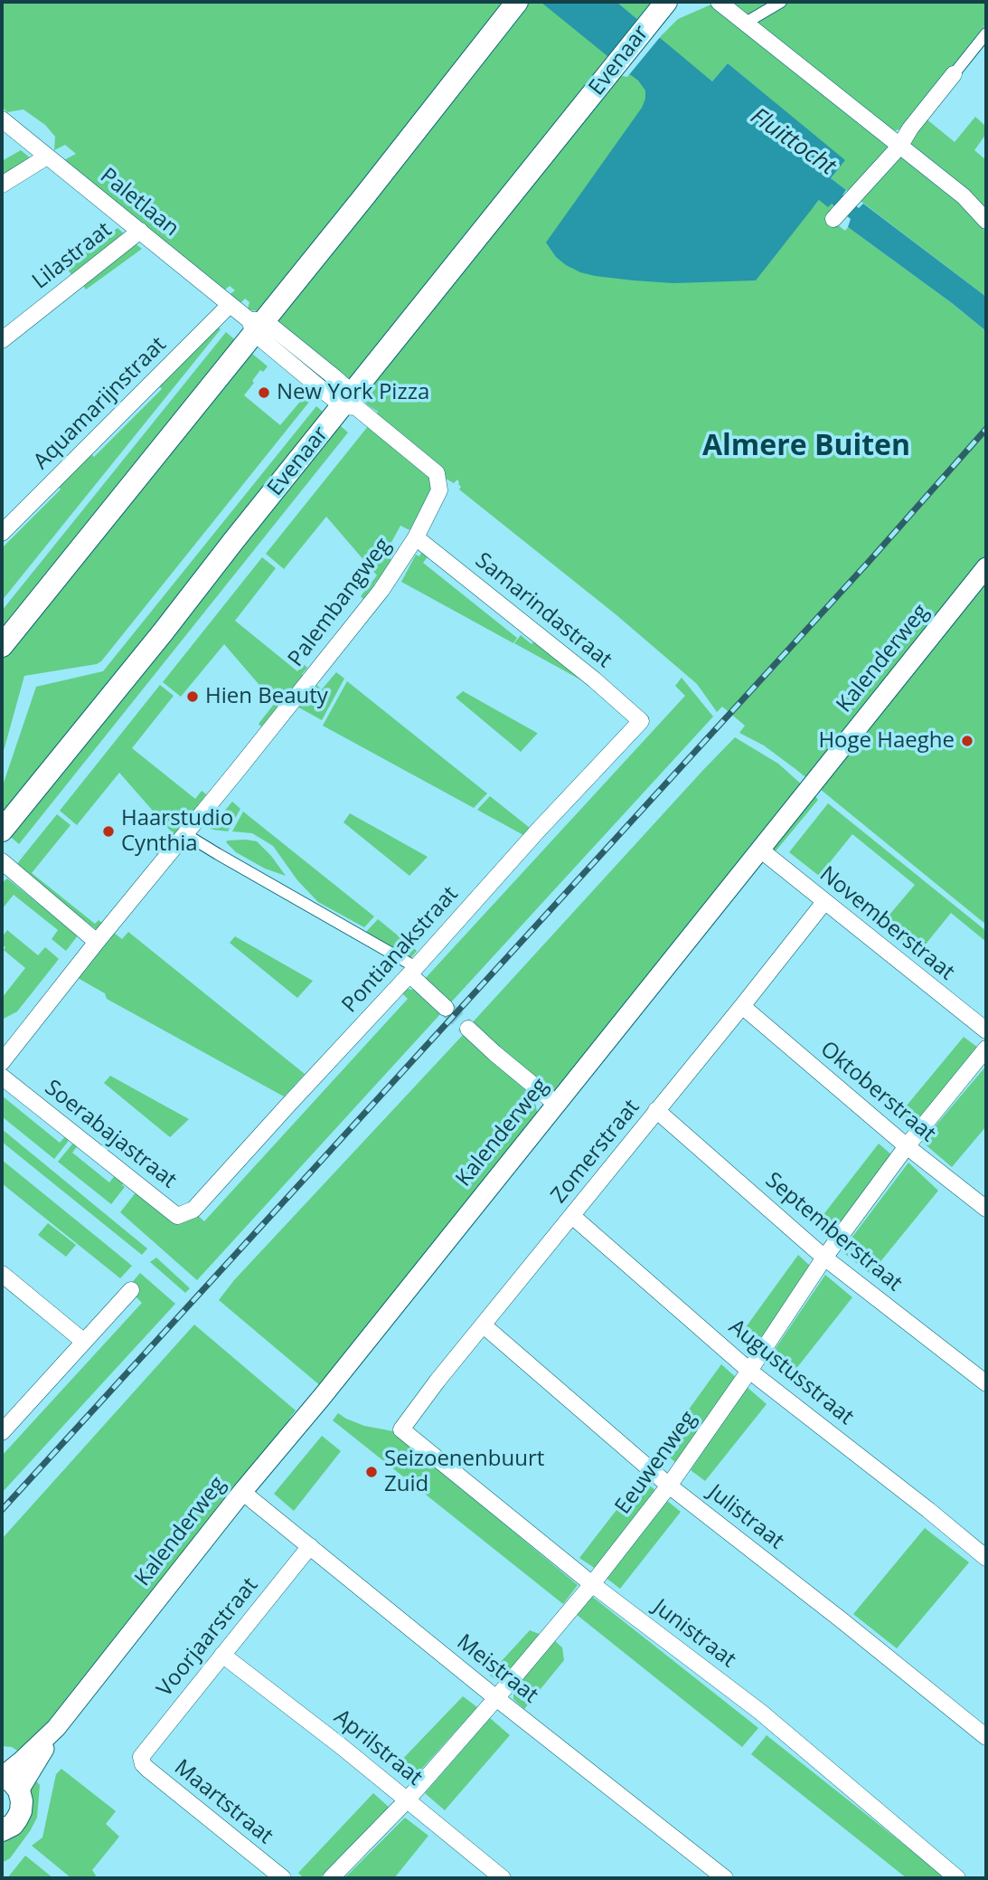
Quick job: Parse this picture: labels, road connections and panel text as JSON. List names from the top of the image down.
{
  "streets": {
    "main road": ["Evenaar"],
    "street": [
      "Paletlaan",
      "Lilastraat",
      "Aquamarijnstraat",
      "Palembangweg",
      "Samarindastraat",
      "Kalenderweg",
      "Novemberstraat",
      "Pontianakstraat",
      "Oktoberstraat",
      "Soerabajastraat",
      "Zomerstraat",
      "Septemberstraat",
      "Augustusstraat",
      "Eeuwenweg",
      "Julistraat",
      "Junistraat",
      "Voorjaarstraat",
      "Meistraat",
      "Aprilstraat",
      "Maartstraat"
    ]
  },
  "crossings": [
    ["Evenaar", "Paletlaan"],
    ["Evenaar", "Palembangweg"],
    ["Paletlaan", "Lilastraat"],
    ["Paletlaan", "Aquamarijnstraat"],
    ["Paletlaan", "Palembangweg"],
    ["Palembangweg", "Samarindastraat"],
    ["Samarindastraat", "Pontianakstraat"],
    ["Kalenderweg", "Novemberstraat"],
    ["Kalenderweg", "Meistraat"],
    ["Novemberstraat", "Zomerstraat"],
    ["Pontianakstraat", "Soerabajastraat"],
    ["Oktoberstraat", "Zomerstraat"],
    ["Oktoberstraat", "Eeuwenweg"],
    ["Zomerstraat", "Septemberstraat"],
    ["Zomerstraat", "Augustusstraat"],
    ["Zomerstraat", "Julistraat"],
    ["Zomerstraat", "Junistraat"],
    ["Septemberstraat", "Eeuwenweg"],
    ["Augustusstraat", "Eeuwenweg"],
    ["Eeuwenweg", "Julistraat"],
    ["Eeuwenweg", "Junistraat"],
    ["Eeuwenweg", "Meistraat"],
    ["Eeuwenweg", "Aprilstraat"],
    ["Voorjaarstraat", "Meistraat"],
    ["Voorjaarstraat", "Aprilstraat"],
    ["Voorjaarstraat", "Maartstraat"]
  ],
  "districts": ["Almere Buiten"],
  "water": ["Fluittocht"],
  "places": [
    "New York Pizza",
    "Hien Beauty",
    "Hoge Haeghe",
    "Haarstudio Cynthia",
    "Seizoenenbuurt Zuid"
  ]
}
